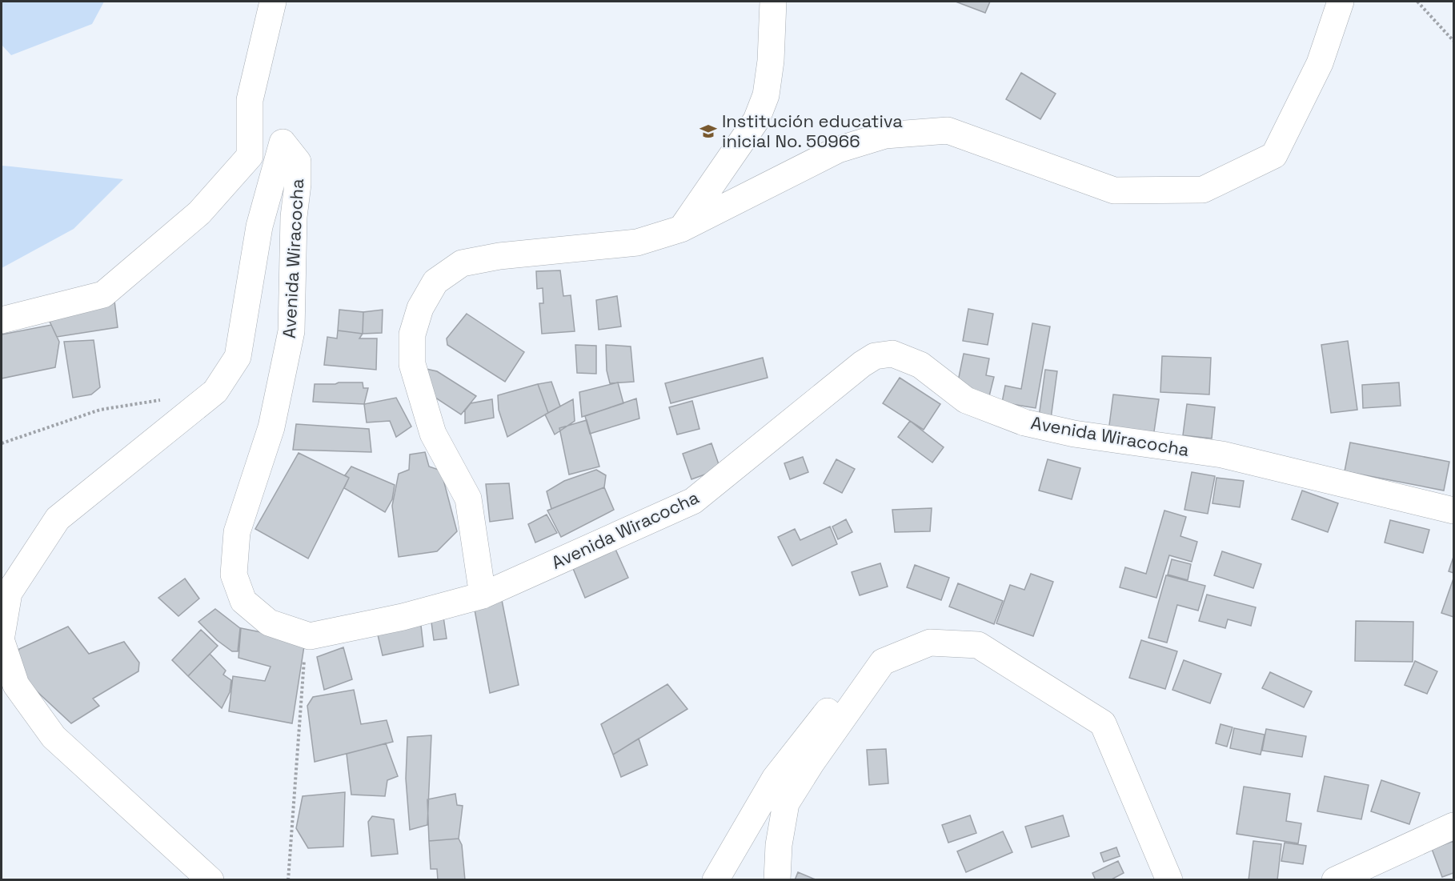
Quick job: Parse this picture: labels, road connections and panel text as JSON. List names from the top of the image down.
{
  "streets": {
    "street": ["Avenida Wiracocha"]
  },
  "places": {
    "school or university": ["Institución educativa inicial No. 50966"]
  }
}
